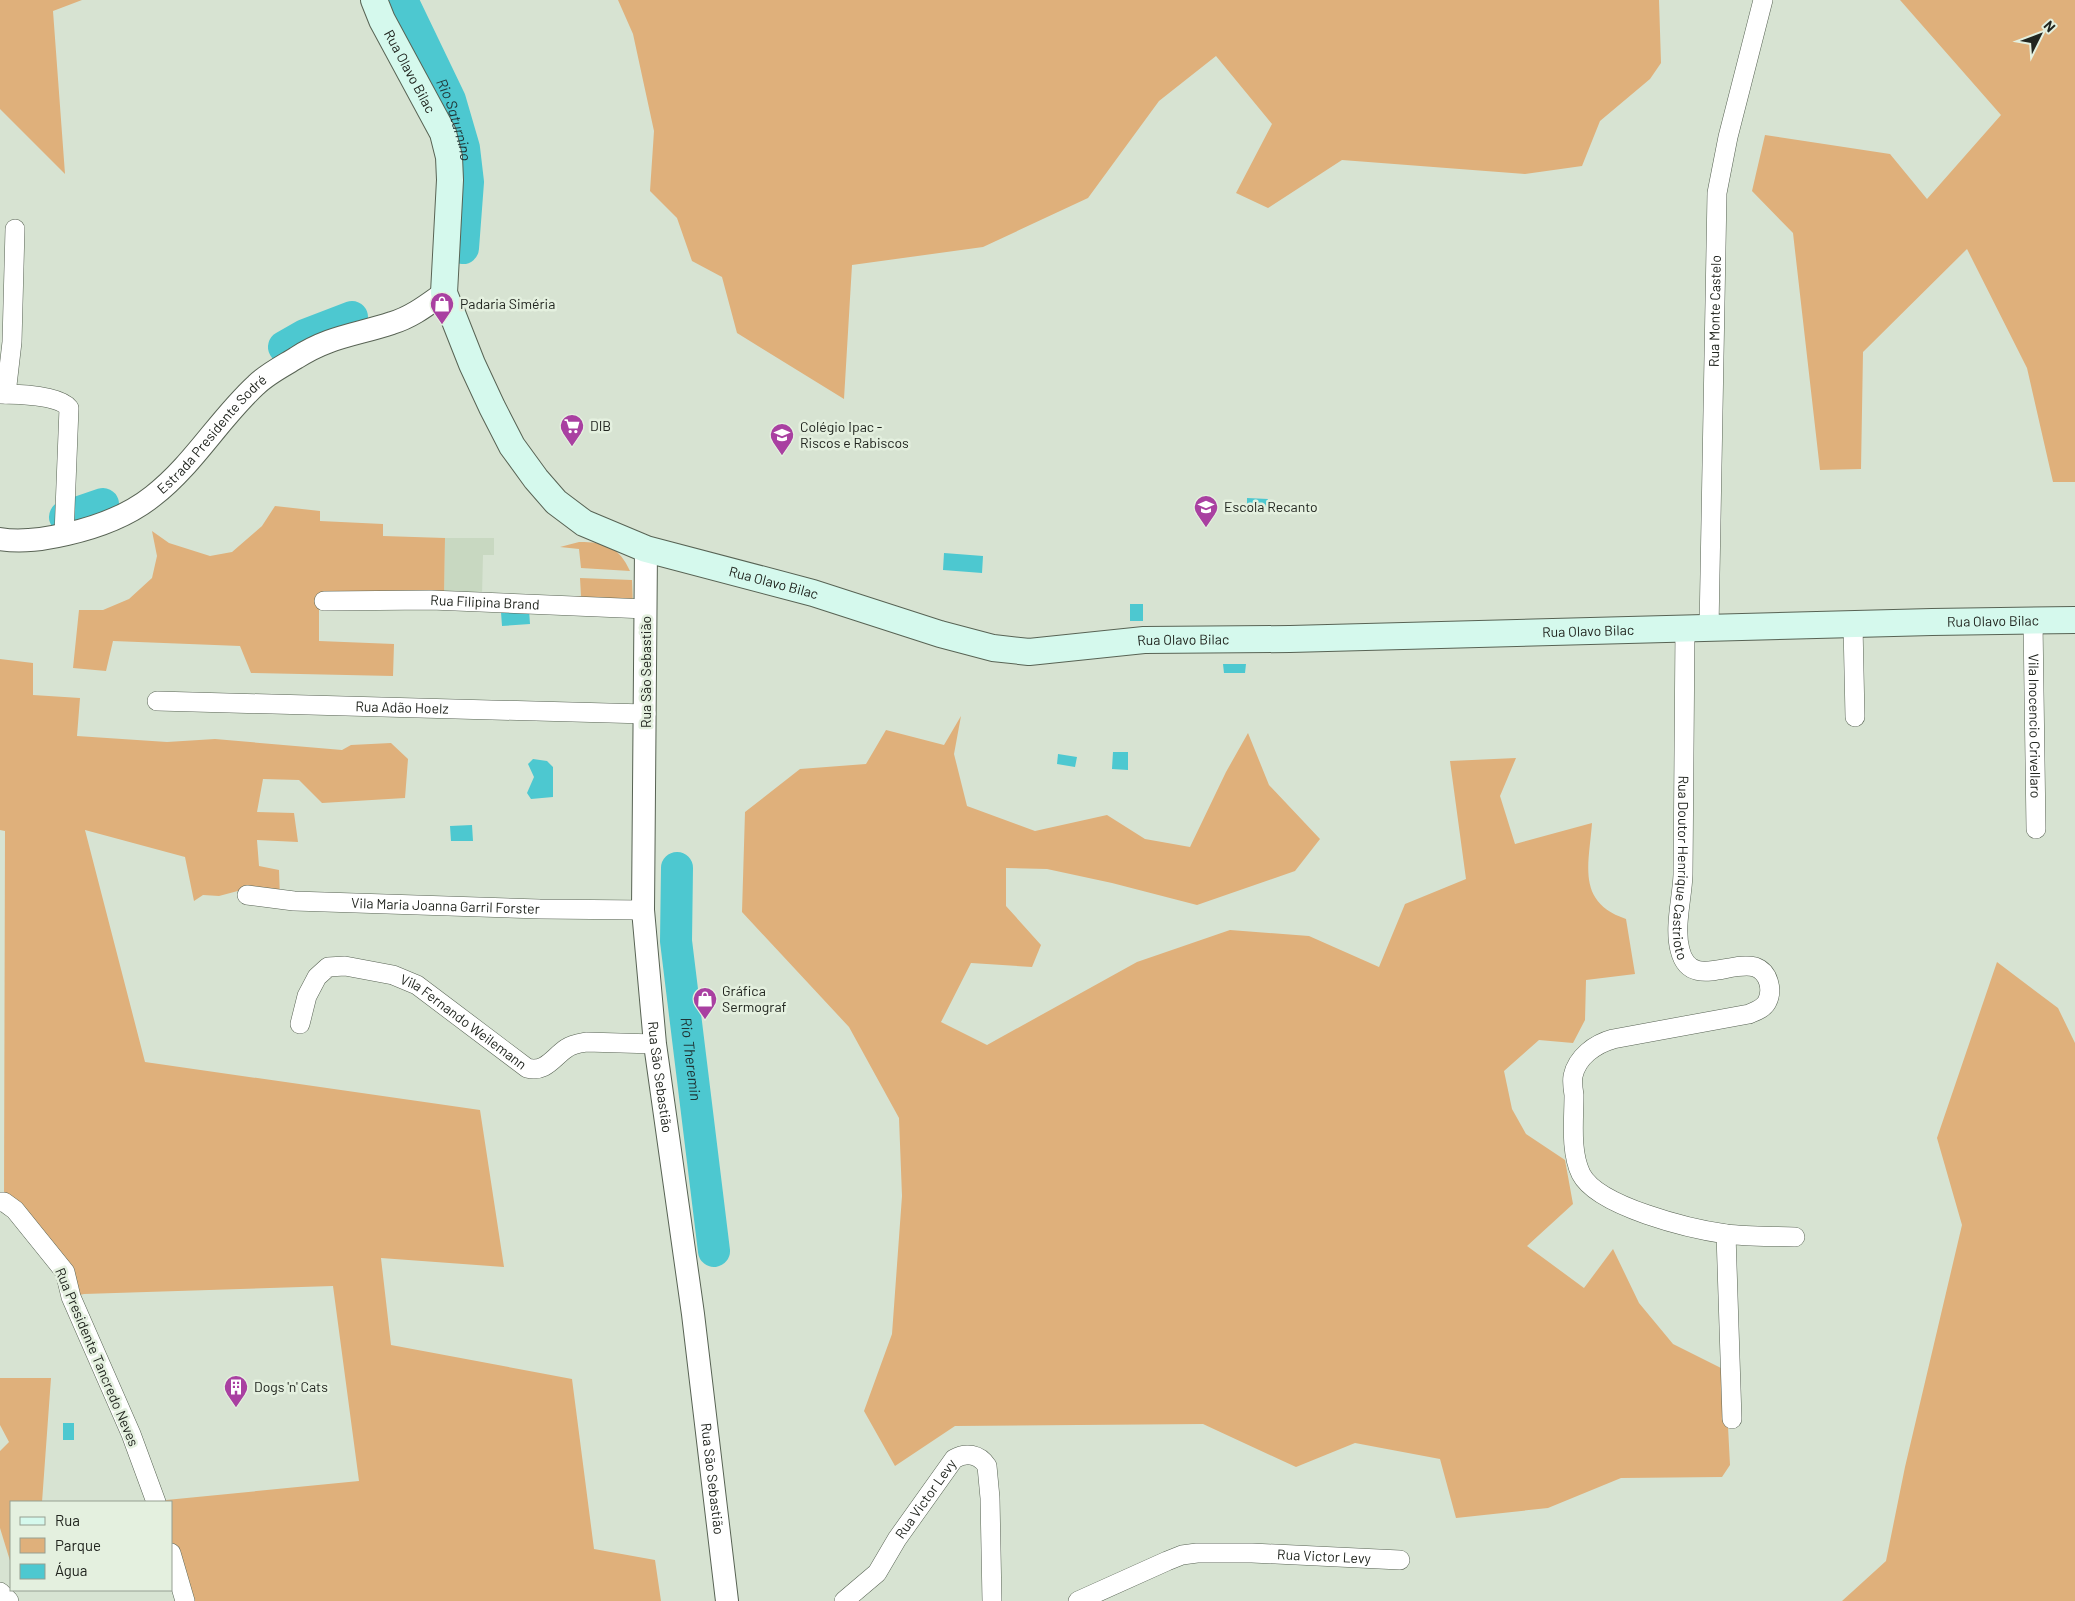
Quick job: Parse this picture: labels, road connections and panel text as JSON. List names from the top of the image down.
{
  "streets": {
    "main road": ["Rua Olavo Bilac"],
    "street": [
      "Rua Monte Castelo",
      "Estrada Presidente Sodré",
      "Rua Filipina Brand",
      "Rua São Sebastião",
      "Rua Adão Hoelz",
      "Vila Inocencio Crivellaro",
      "Rua Doutor Henrique Castrioto",
      "Vila Maria Joanna Garril Forster",
      "Vila Fernando Weilemann",
      "Rua Presidente Tancredo Neves",
      "Rua Victor Levy"
    ]
  },
  "crossings": [
    ["Rua Olavo Bilac", "Rua Monte Castelo"],
    ["Rua Olavo Bilac", "Estrada Presidente Sodré"],
    ["Rua Olavo Bilac", "Rua São Sebastião"],
    ["Rua Olavo Bilac", "Vila Inocencio Crivellaro"],
    ["Rua Olavo Bilac", "Rua Doutor Henrique Castrioto"],
    ["Rua Monte Castelo", "Rua Doutor Henrique Castrioto"],
    ["Rua Filipina Brand", "Rua São Sebastião"],
    ["Rua São Sebastião", "Rua Adão Hoelz"],
    ["Rua São Sebastião", "Vila Maria Joanna Garril Forster"],
    ["Rua São Sebastião", "Vila Fernando Weilemann"]
  ],
  "water": ["Rio Saturnino", "Rio Theremin"],
  "places": {
    "shop": ["Padaria Siméria", "Gráfica Sermograf"],
    "supermarket": ["DIB"],
    "school or university": ["Colégio Ipac - Riscos e Rabiscos", "Escola Recanto"],
    "building": ["Dogs 'n' Cats"]
  },
  "legend": ["Rua", "Parque", "Água"],
  "north": "top right"
}
